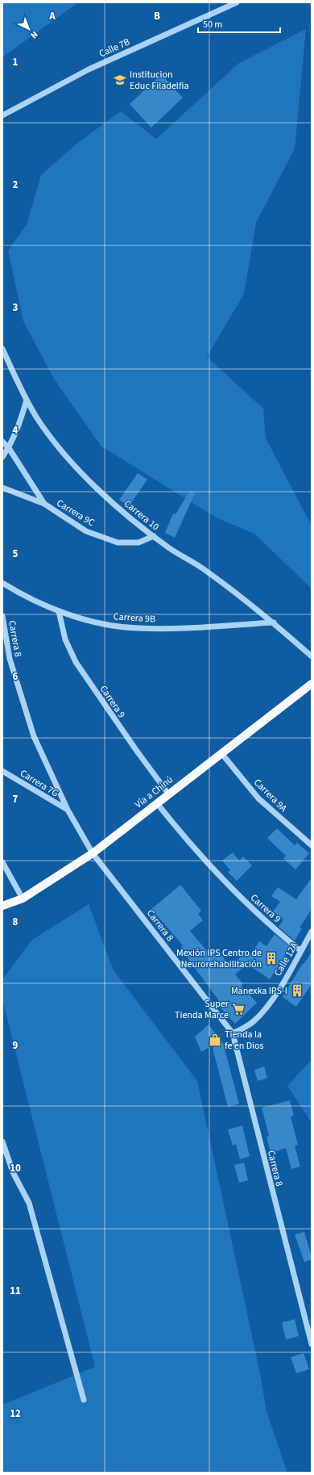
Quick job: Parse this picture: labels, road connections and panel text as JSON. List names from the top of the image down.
{
  "streets": {
    "main road": ["Vía a Chinú"],
    "street": [
      "Calle 7B",
      "Carrera 9C",
      "Carrera 10",
      "Carrera 9B",
      "Carrera 8",
      "Carrera 9",
      "Carrera 7G",
      "Carrera 9A",
      "Calle 12A"
    ]
  },
  "crossings": [
    ["Carrera 9C", "Carrera 10"],
    ["Carrera 10", "Carrera 9B"],
    ["Carrera 9B", "Carrera 9"],
    ["Carrera 8", "Carrera 7G"],
    ["Carrera 8", "Vía a Chinú"],
    ["Carrera 8", "Calle 12A"],
    ["Carrera 9", "Vía a Chinú"],
    ["Carrera 9", "Calle 12A"],
    ["Vía a Chinú", "Carrera 9A"]
  ],
  "places": {
    "school or university": ["Institucion Educ Filadelfia"],
    "building": ["Mexión IPS Centro de Neurorehabilitación", "Manexka IPS-I"],
    "supermarket": ["Super Tienda Marce"],
    "shop": ["Tienda la fe en Dios"]
  },
  "scale_bar": "50 m",
  "north": "bottom right",
  "grid": {
    "columns": ["A", "B"],
    "rows": [
      "1",
      "2",
      "3",
      "4",
      "5",
      "6",
      "7",
      "8",
      "9",
      "10",
      "11",
      "12"
    ]
  }
}
